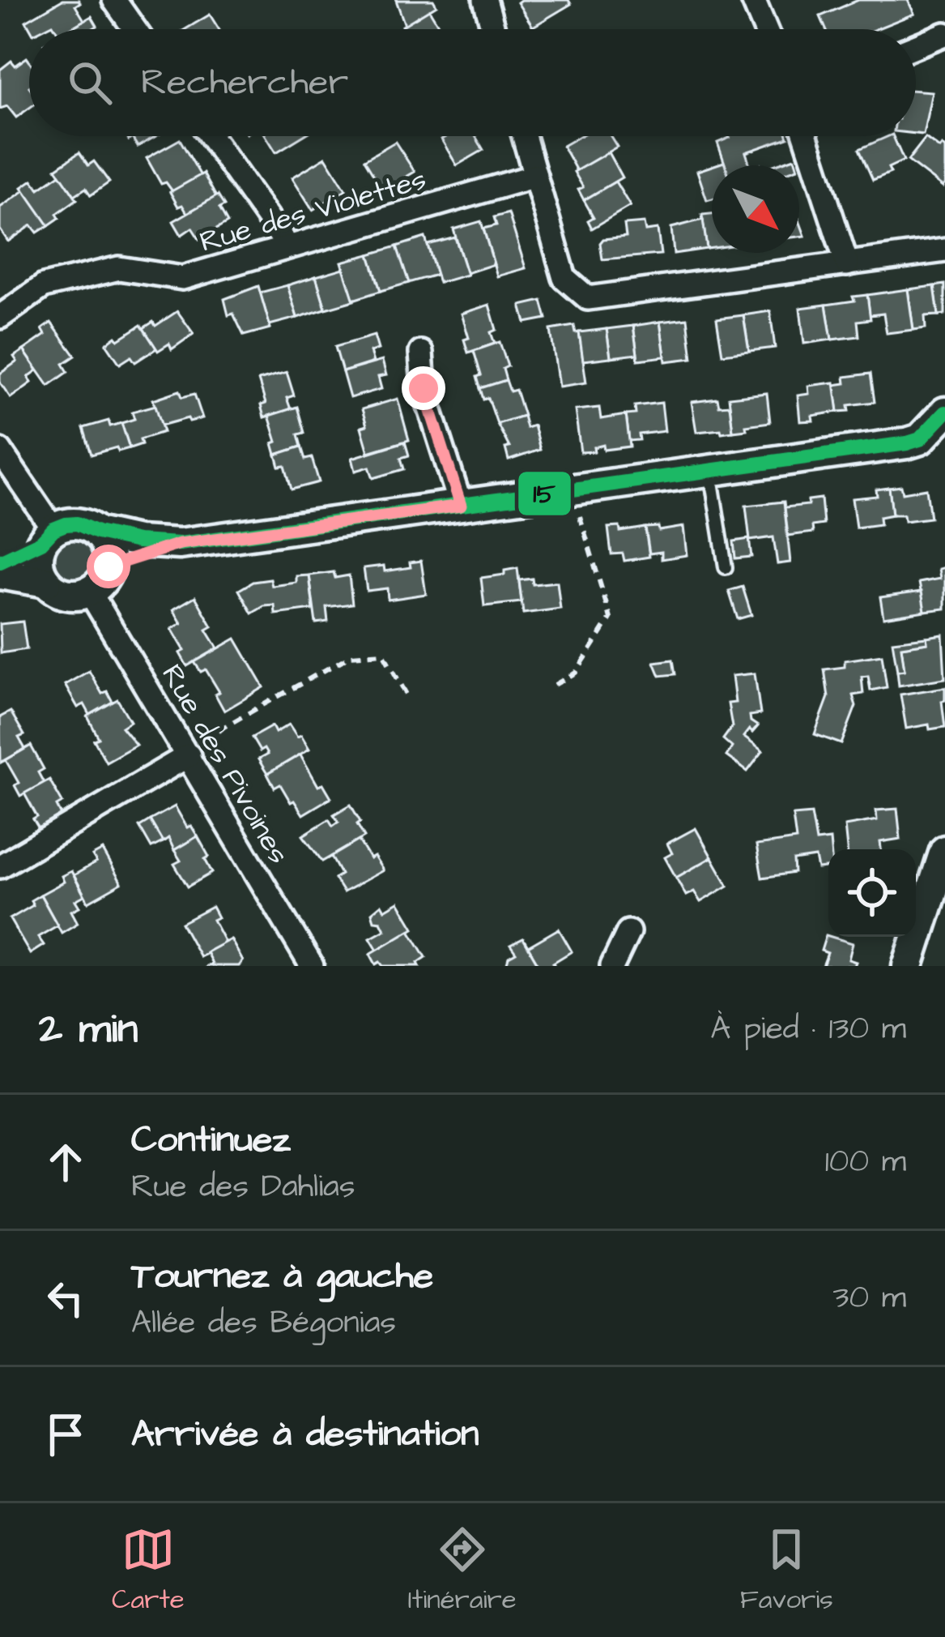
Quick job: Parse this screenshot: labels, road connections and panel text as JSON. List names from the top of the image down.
{
  "streets": {
    "street": ["Rue des Violettes", "Rue des Pivoines"]
  },
  "lines": ["transit line 15"],
  "north": "bottom right",
  "page": {
    "search": "Rechercher",
    "heading": ["2 min", "À pied · 130 m"],
    "list": [
      ["Continuez", "Rue des Dahlias", "100 m"],
      ["Tournez à gauche", "Allée des Bégonias", "30 m"],
      "Arrivée à destination"
    ],
    "nav": ["Carte", "Itinéraire", "Favoris"]
  }
}
